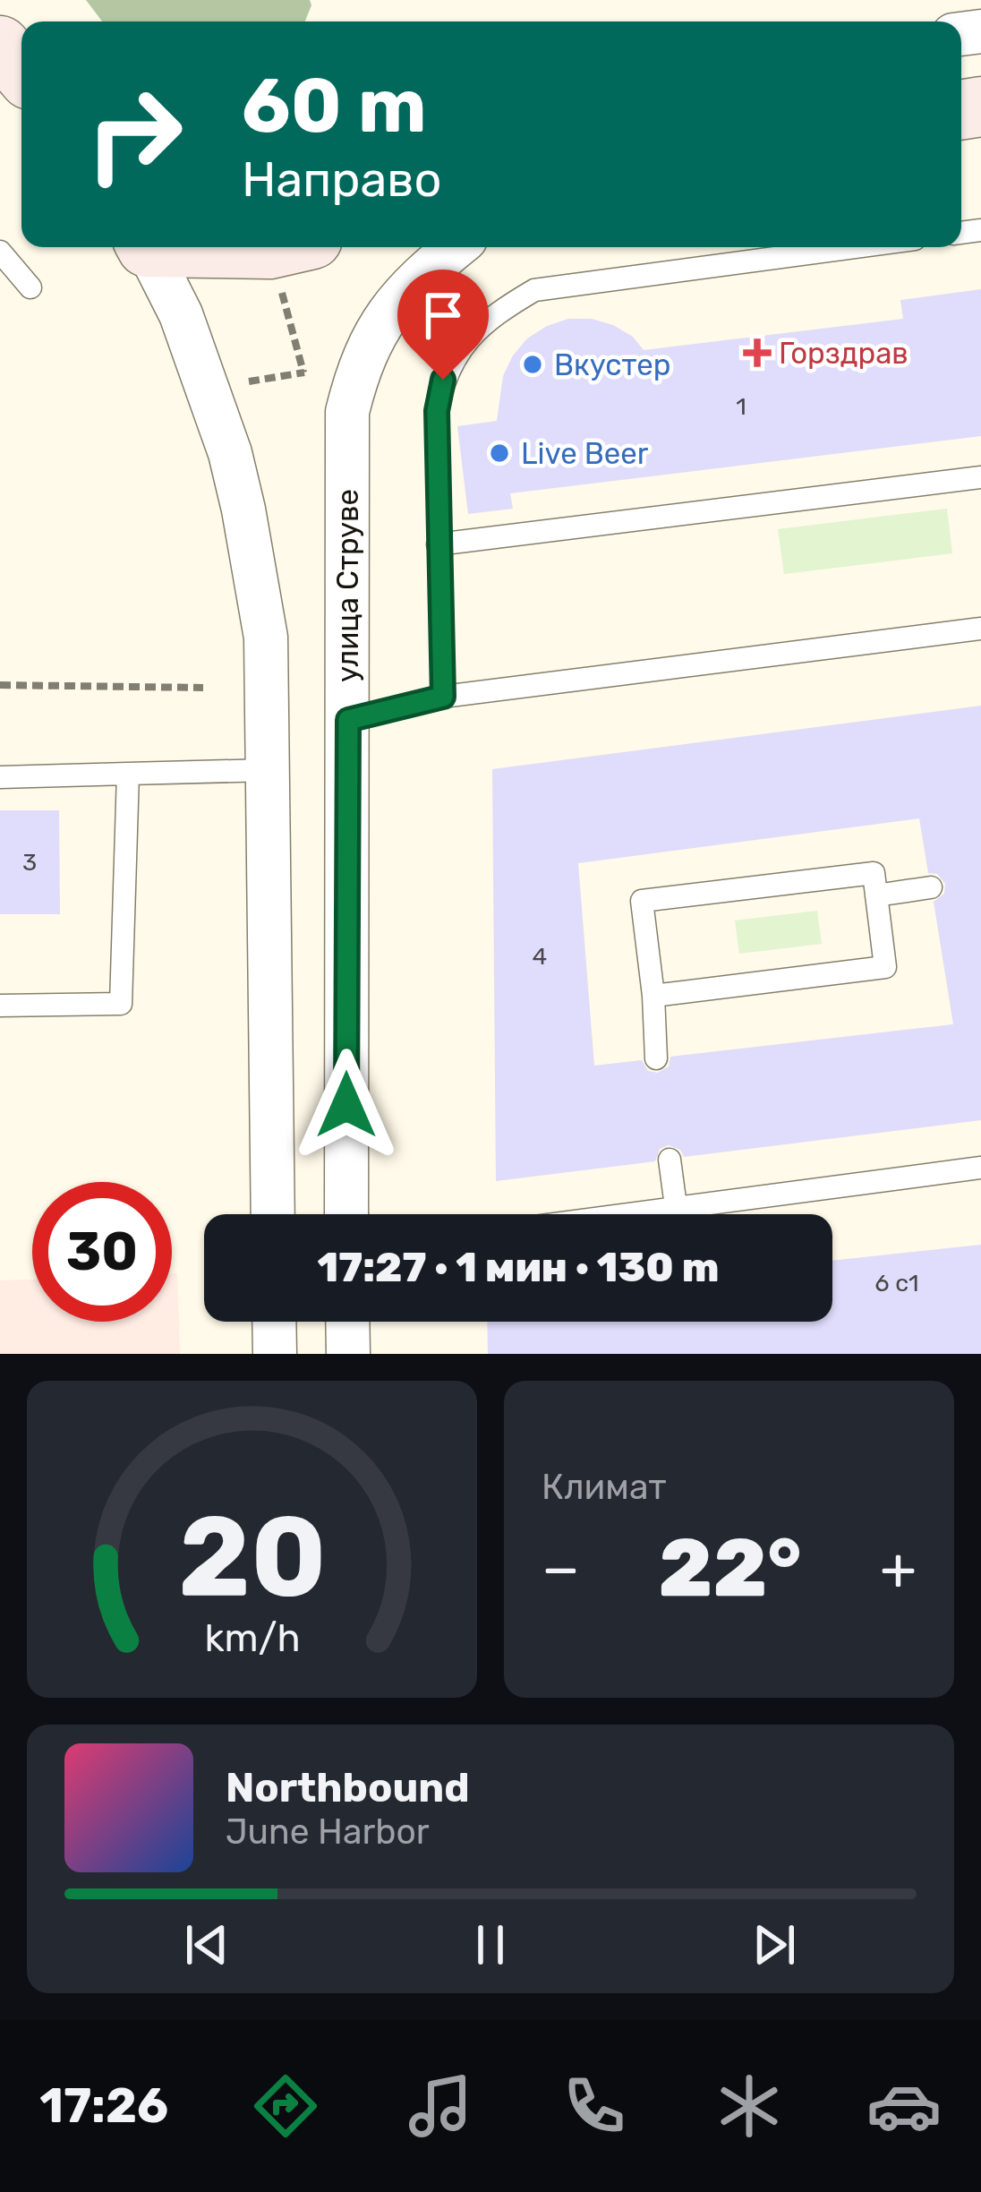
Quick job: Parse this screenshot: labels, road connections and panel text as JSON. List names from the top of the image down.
{
  "streets": {
    "street": ["улица Струве"]
  },
  "places": {
    "health": ["Горздрав"],
    "other": ["Вкустер", "Live Beer"]
  },
  "house_numbers": [
    "1",
    "3",
    "4",
    "6 с1"
  ],
  "page": {
    "turn": ["60 m", "Направо"],
    "limit": "30",
    "trip": "17:27 · 1 мин · 130 m",
    "tile": "Климат",
    "heat": ["−", "22°", "+"],
    "song": ["Northbound", "June Harbor"],
    "tabs": "17:26",
    "gauge": ["20", "km/h"]
  }
}
